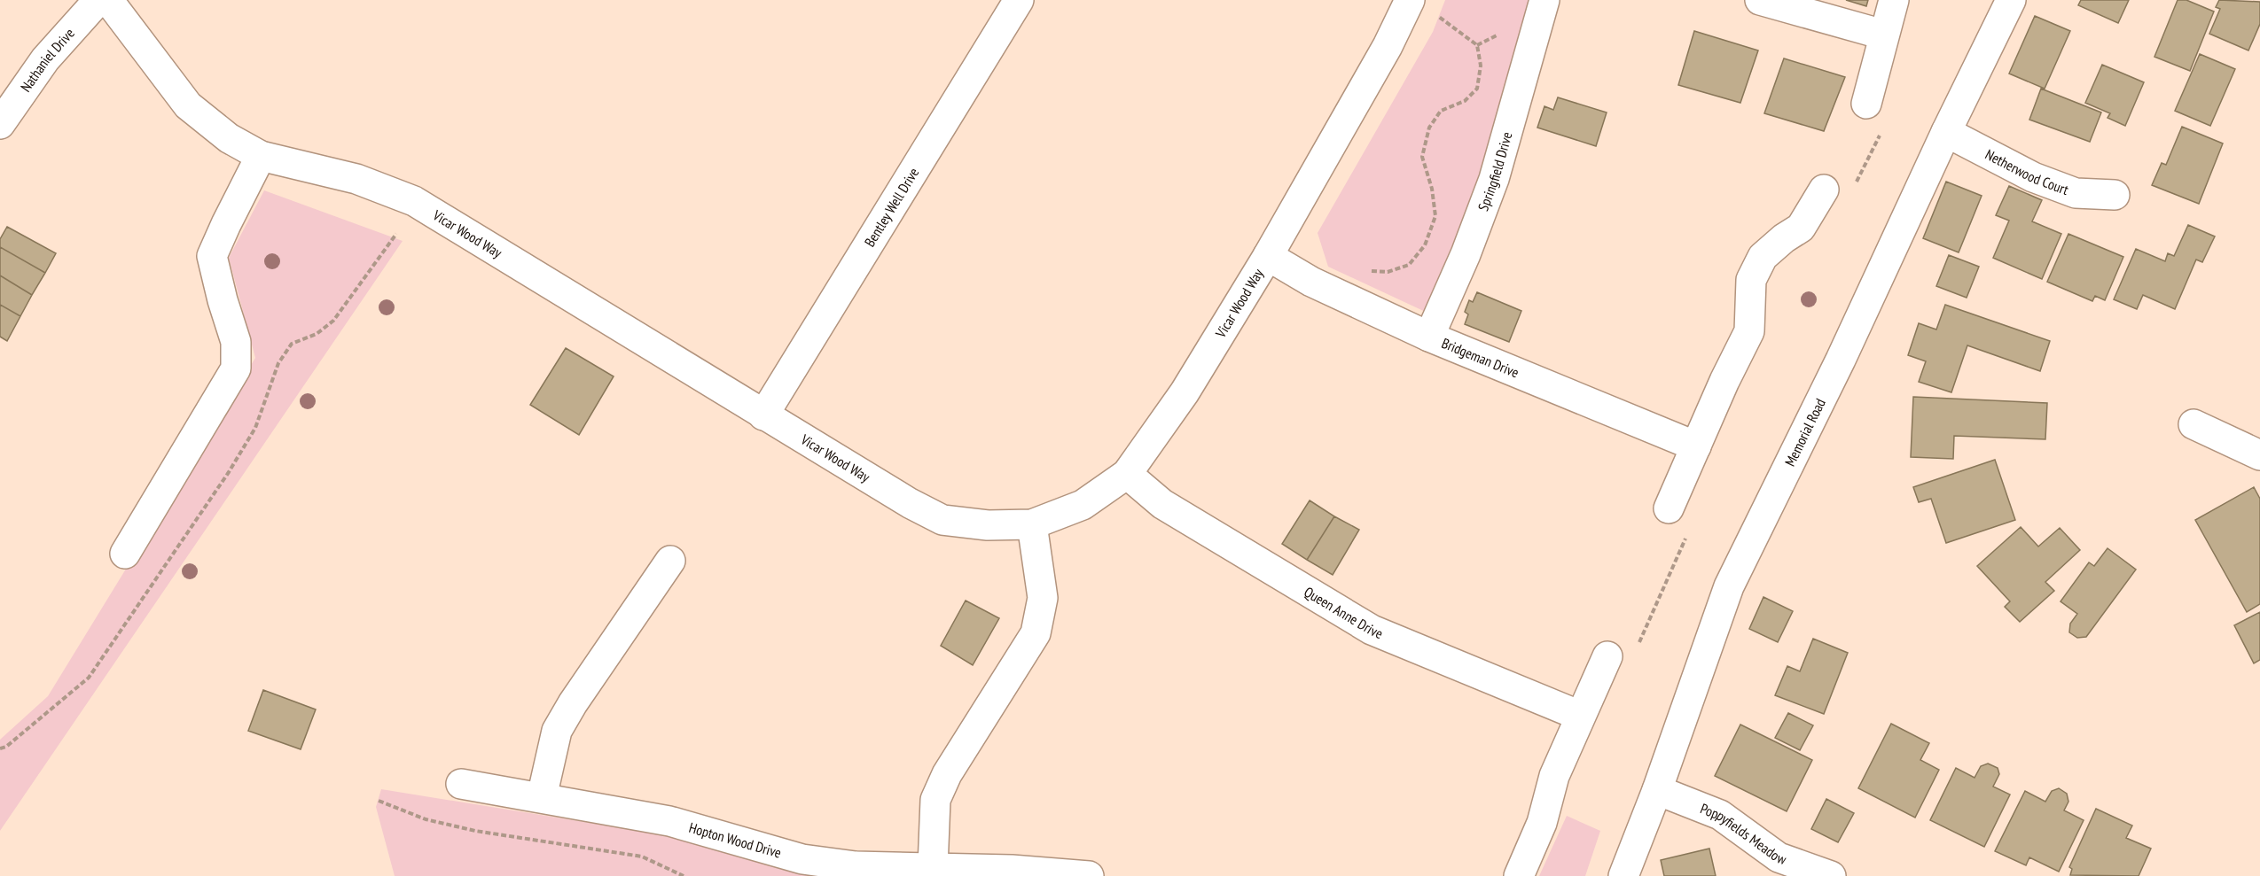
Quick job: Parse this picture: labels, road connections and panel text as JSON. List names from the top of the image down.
{
  "streets": {
    "street": [
      "Nathaniel Drive",
      "Springfield Drive",
      "Netherwood Court",
      "Bentley Well Drive",
      "Vicar Wood Way",
      "Bridgeman Drive",
      "Memorial Road",
      "Queen Anne Drive",
      "Poppyfields Meadow",
      "Hopton Wood Drive"
    ]
  },
  "crossings": [
    ["Springfield Drive", "Bridgeman Drive"],
    ["Netherwood Court", "Memorial Road"],
    ["Bentley Well Drive", "Vicar Wood Way"],
    ["Vicar Wood Way", "Bridgeman Drive"],
    ["Vicar Wood Way", "Queen Anne Drive"],
    ["Memorial Road", "Poppyfields Meadow"]
  ]
}
